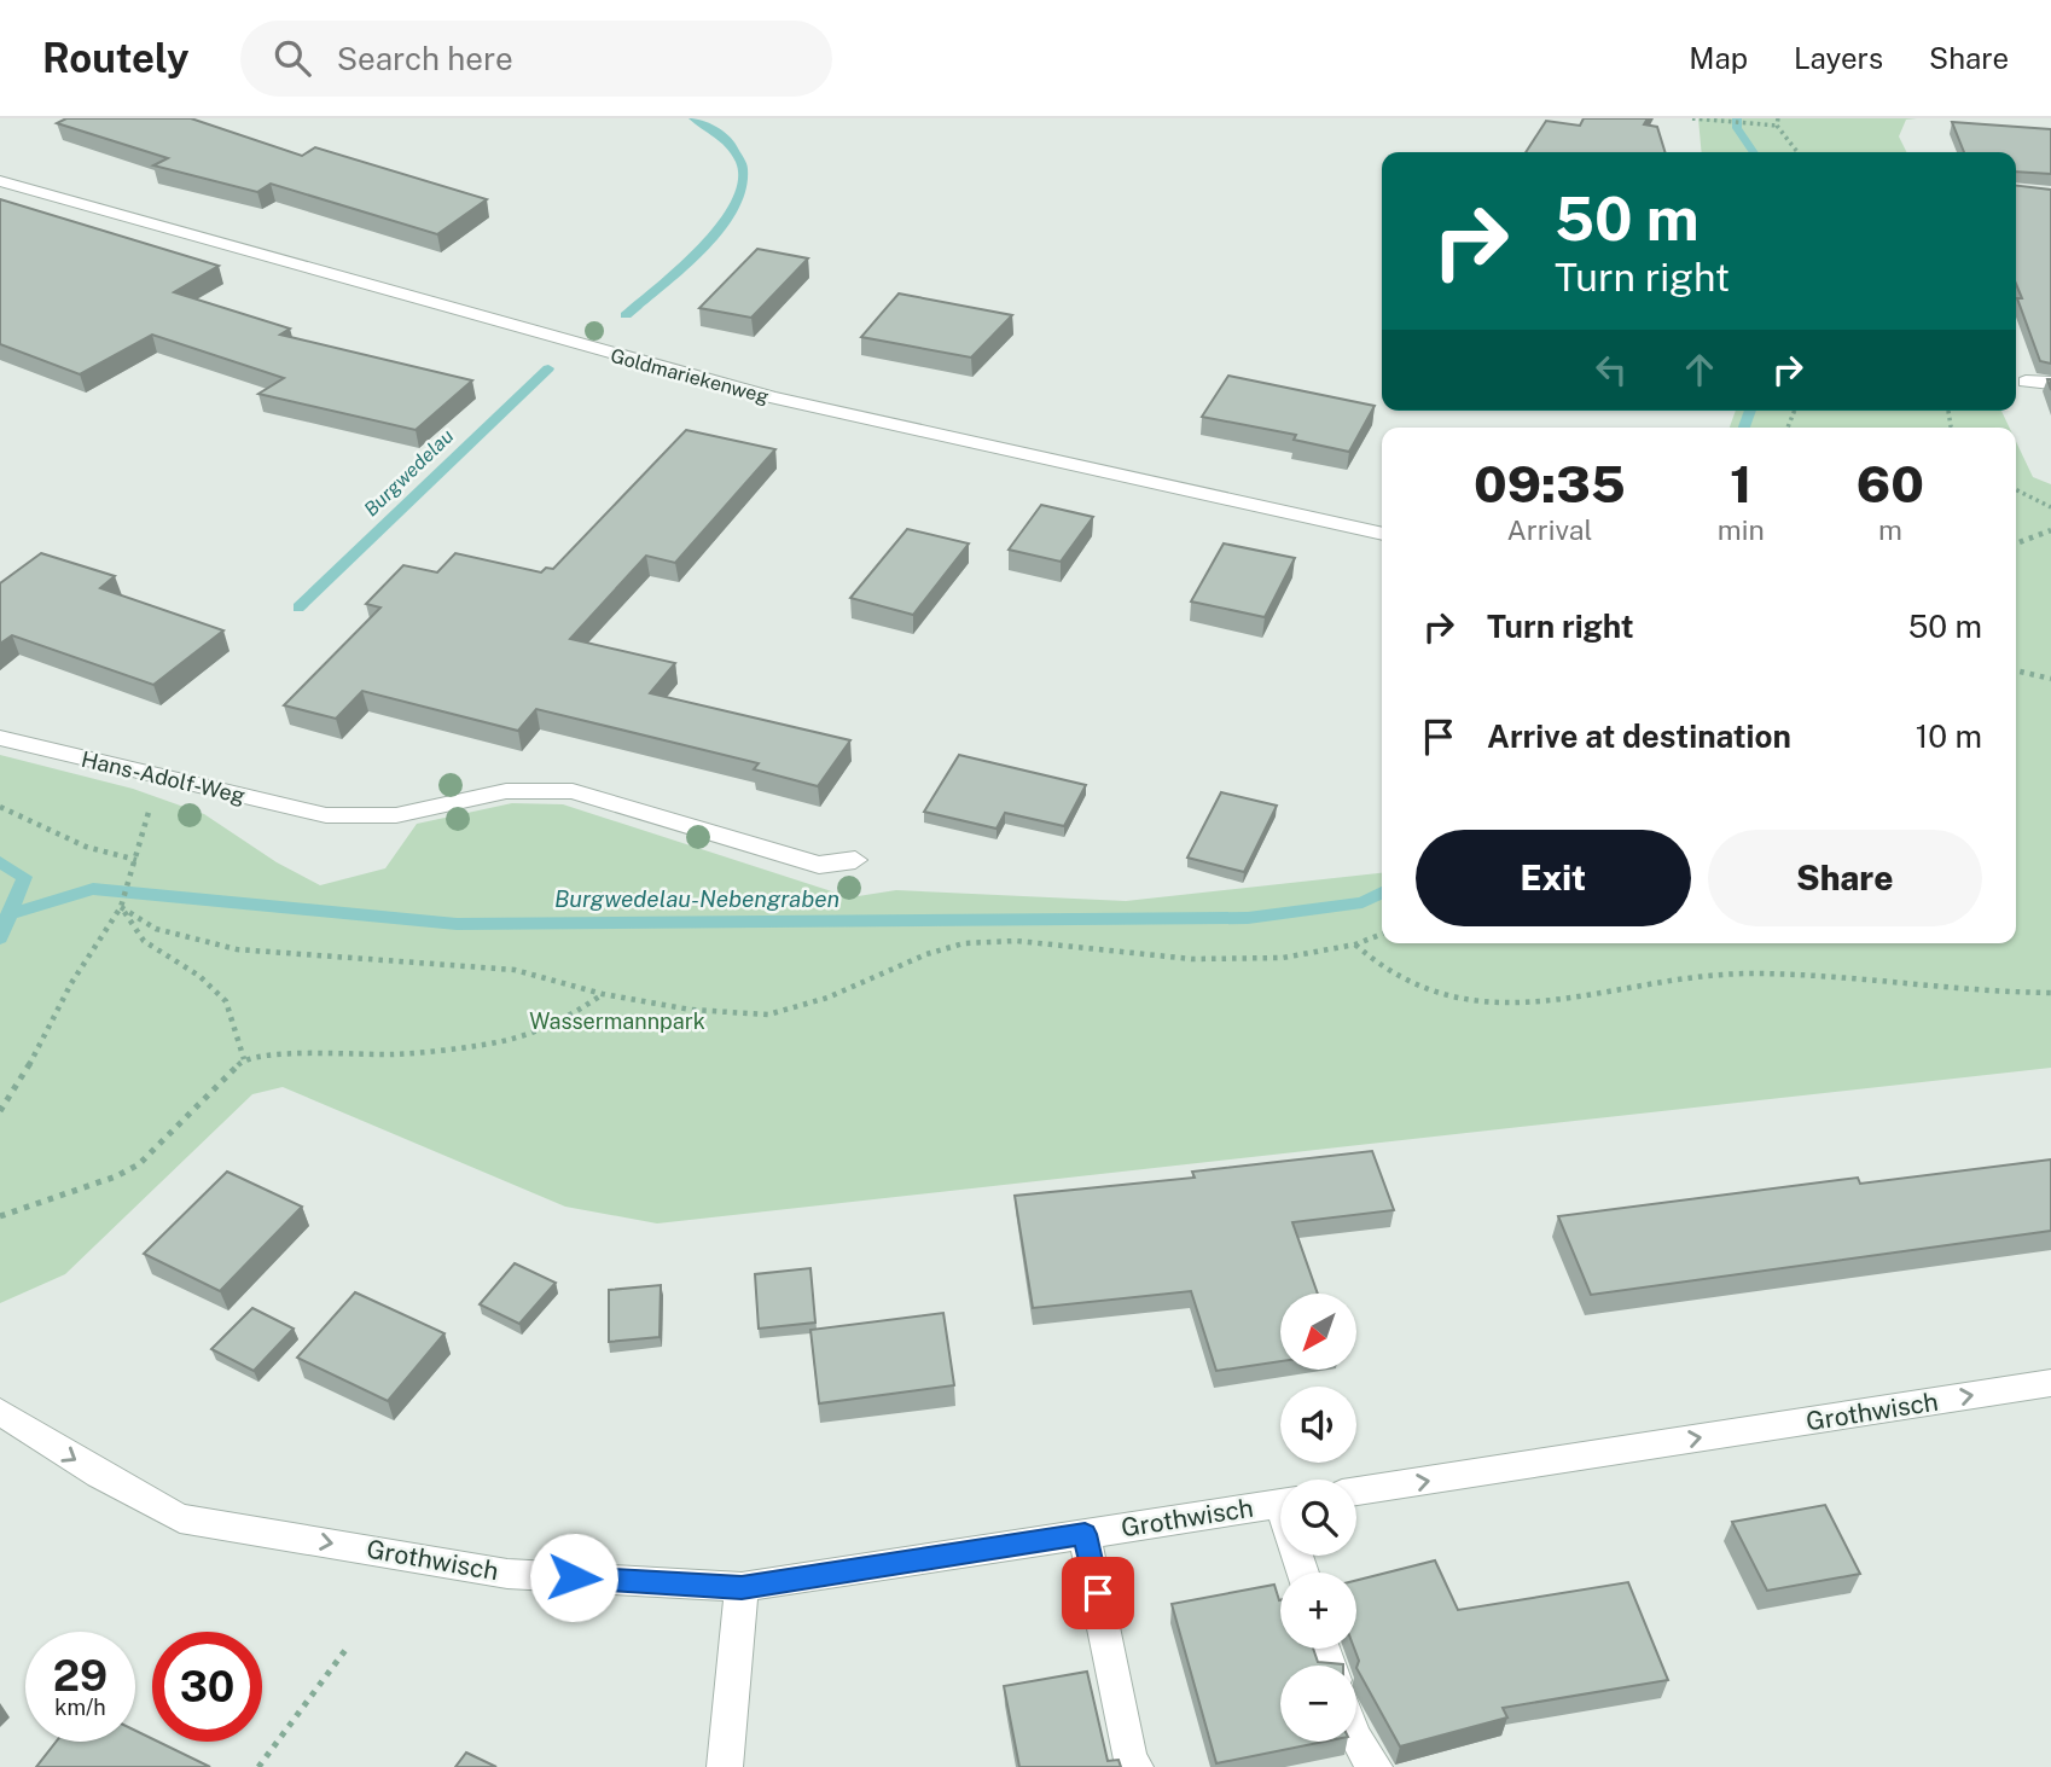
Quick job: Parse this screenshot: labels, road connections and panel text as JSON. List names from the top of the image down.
{
  "streets": {
    "street": ["Goldmariekenweg", "Hans-Adolf-Weg", "Grothwisch"]
  },
  "one_way": ["Grothwisch"],
  "water": ["Burgwedelau", "Burgwedelau-Nebengraben"],
  "parks": ["Wassermannpark"],
  "north": "bottom left",
  "page": {
    "header": "Routely",
    "search": "Search here",
    "nav": ["Map", "Layers", "Share"],
    "turn": ["50 m", "Turn right"],
    "eta": [
      "09:35",
      "Arrival",
      "1",
      "min",
      "60",
      "m"
    ],
    "list": [
      {
        "name": "Turn right",
        "value": "50 m"
      },
      {
        "name": "Arrive at destination",
        "value": "10 m"
      }
    ],
    "buttons": ["Exit", "Share"],
    "map_buttons": ["+", "−"],
    "speed": "29 km/h",
    "limit": "30"
  }
}
